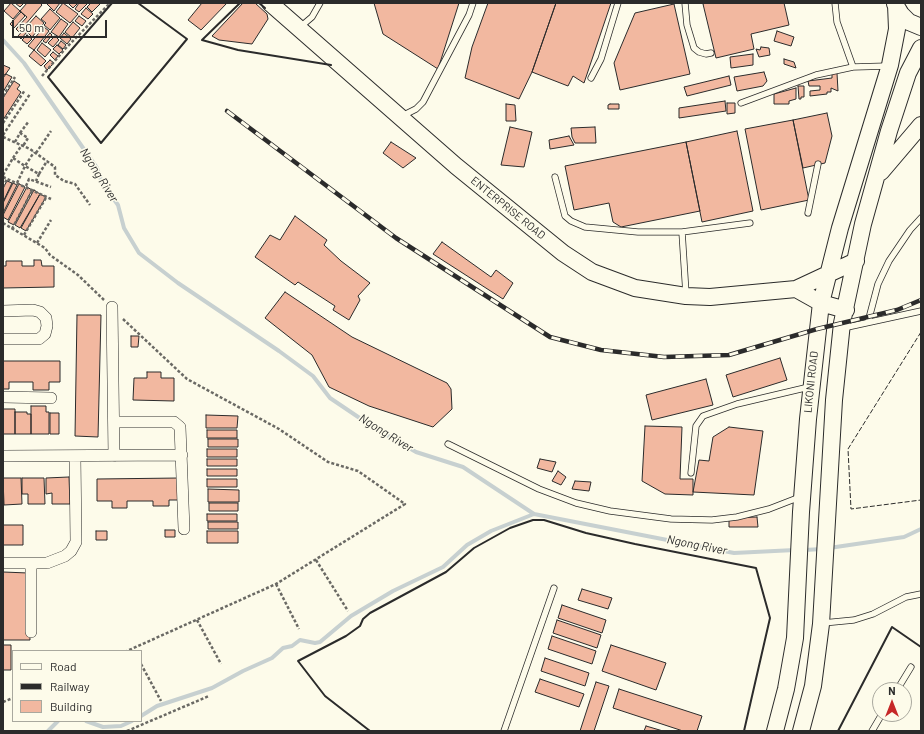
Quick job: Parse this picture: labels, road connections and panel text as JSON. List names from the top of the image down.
{
  "streets": {
    "main road": ["ENTERPRISE ROAD", "LIKONI ROAD"]
  },
  "water": ["Ngong River"],
  "legend": ["Road", "Railway", "Building"],
  "scale_bar": "50 m",
  "north": "top"
}
